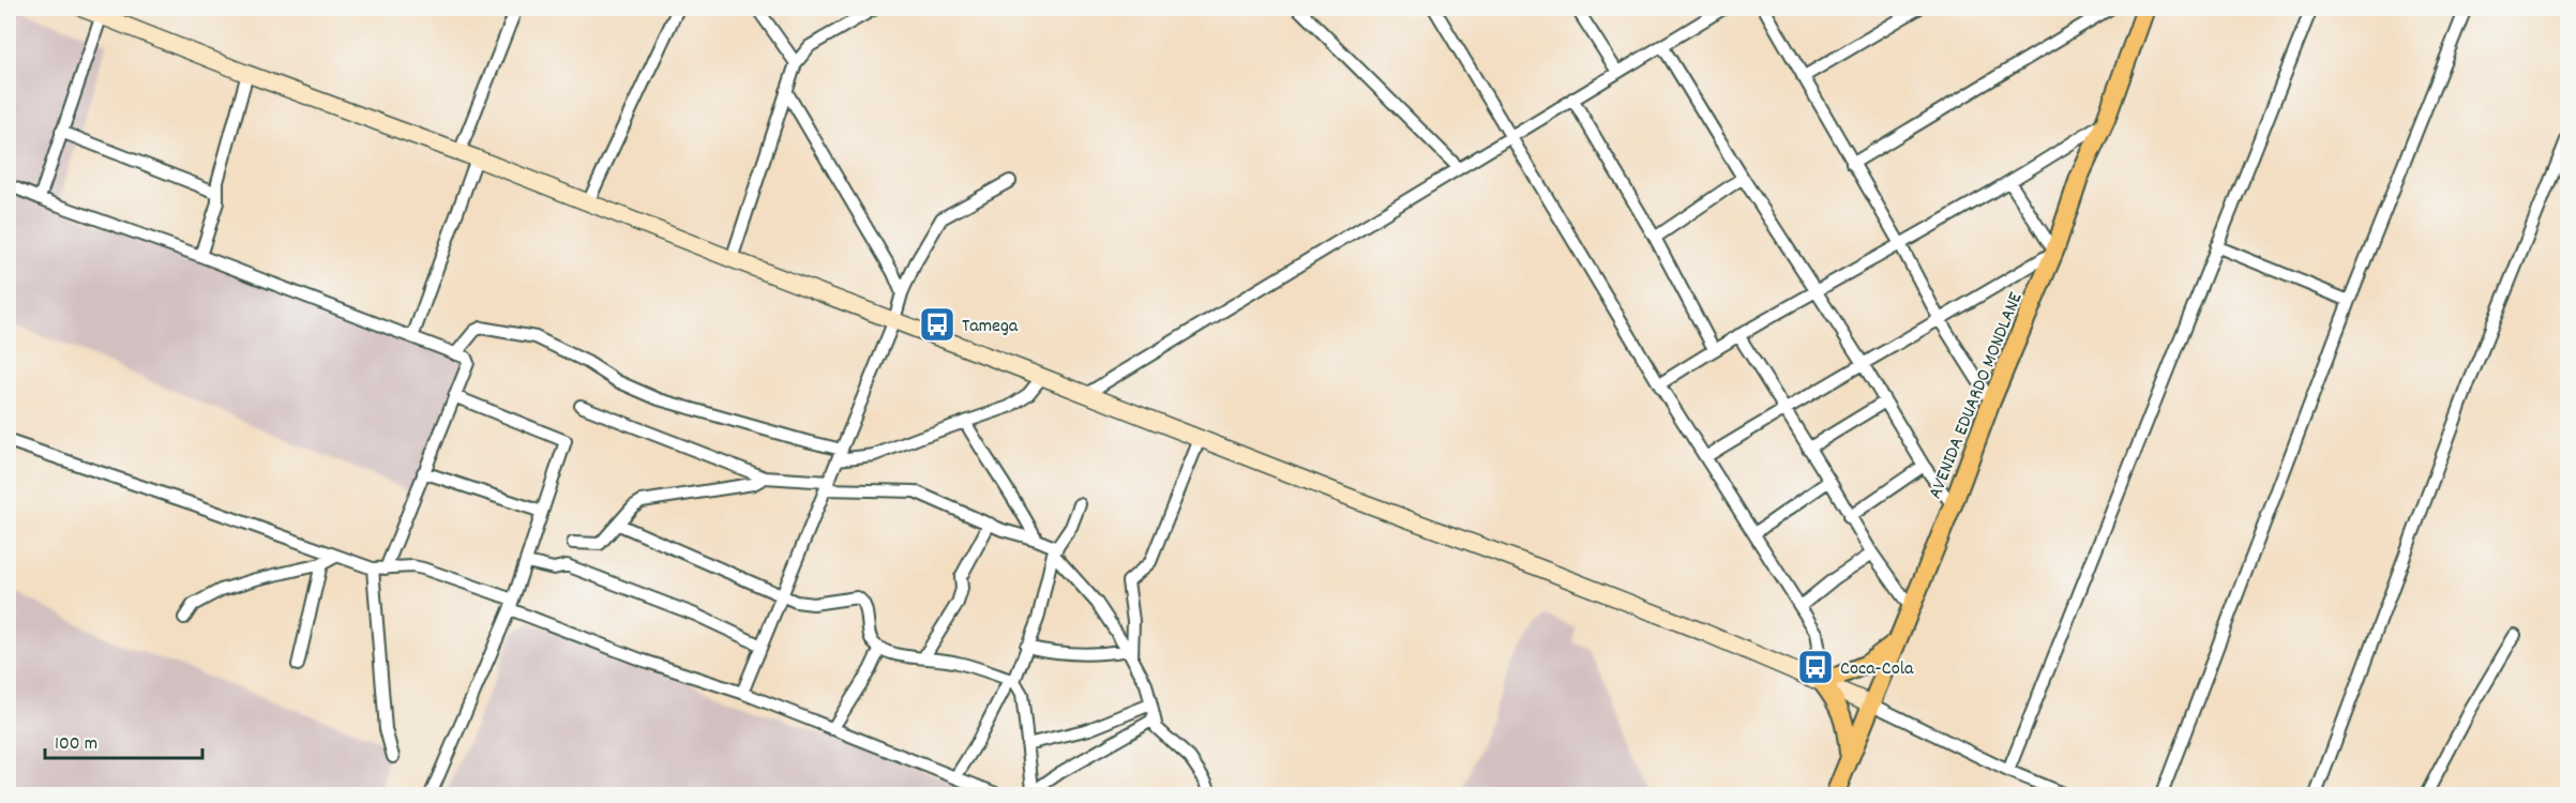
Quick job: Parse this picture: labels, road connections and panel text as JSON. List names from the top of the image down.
{
  "streets": {
    "main road": ["AVENIDA EDUARDO MONDLANE"]
  },
  "places": {
    "bus stop": ["Tamega", "Coca-Cola"]
  },
  "scale_bar": "100 m"
}
